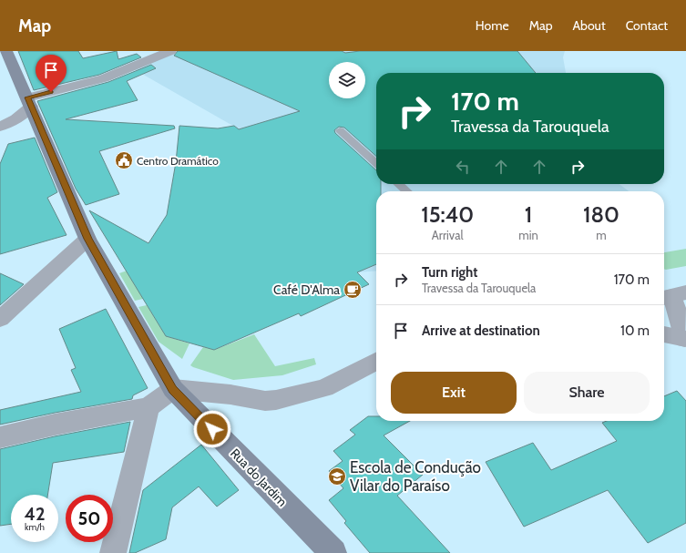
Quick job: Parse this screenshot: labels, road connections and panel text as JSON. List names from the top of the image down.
{
  "streets": {
    "main road": ["Rua do Jardim"]
  },
  "places": {
    "public building": ["Centro Dramático"],
    "cafe": ["Café D'Alma"],
    "school or university": ["Escola de Condução Vilar do Paraíso"]
  },
  "page": {
    "header": "Map",
    "nav": [
      "Home",
      "Map",
      "About",
      "Contact"
    ],
    "turn": ["170 m", "Travessa da Tarouquela"],
    "eta": [
      "15:40",
      "Arrival",
      "1",
      "min",
      "180",
      "m"
    ],
    "list": [
      {
        "name": "Turn right",
        "note": "Travessa da Tarouquela",
        "value": "170 m"
      },
      {
        "name": "Arrive at destination",
        "value": "10 m"
      }
    ],
    "buttons": ["Exit", "Share"],
    "speed": "42 km/h",
    "limit": "50"
  }
}
